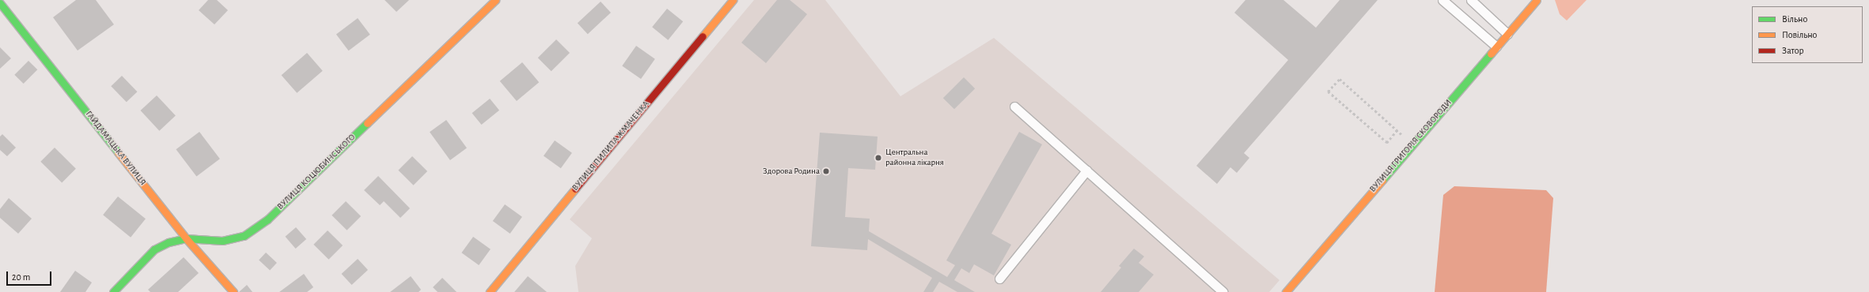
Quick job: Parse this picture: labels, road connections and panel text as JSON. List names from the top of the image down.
{
  "streets": {
    "street": [
      "ВУЛИЦЯ ПИЛИПА ЖМАЧЕНКА",
      "ВУЛИЦЯ ГРИГОРІЯ СКОВОРОДИ",
      "ГАЙДАМАЦЬКА ВУЛИЦЯ",
      "ВУЛИЦЯ КОЦЮБИНСЬКОГО"
    ]
  },
  "crossings": [
    ["ГАЙДАМАЦЬКА ВУЛИЦЯ", "ВУЛИЦЯ КОЦЮБИНСЬКОГО"]
  ],
  "places": ["Центральна районна лікарня", "Здорова Родина"],
  "legend": ["Вільно", "Повільно", "Затор"],
  "scale_bar": "20 m"
}
